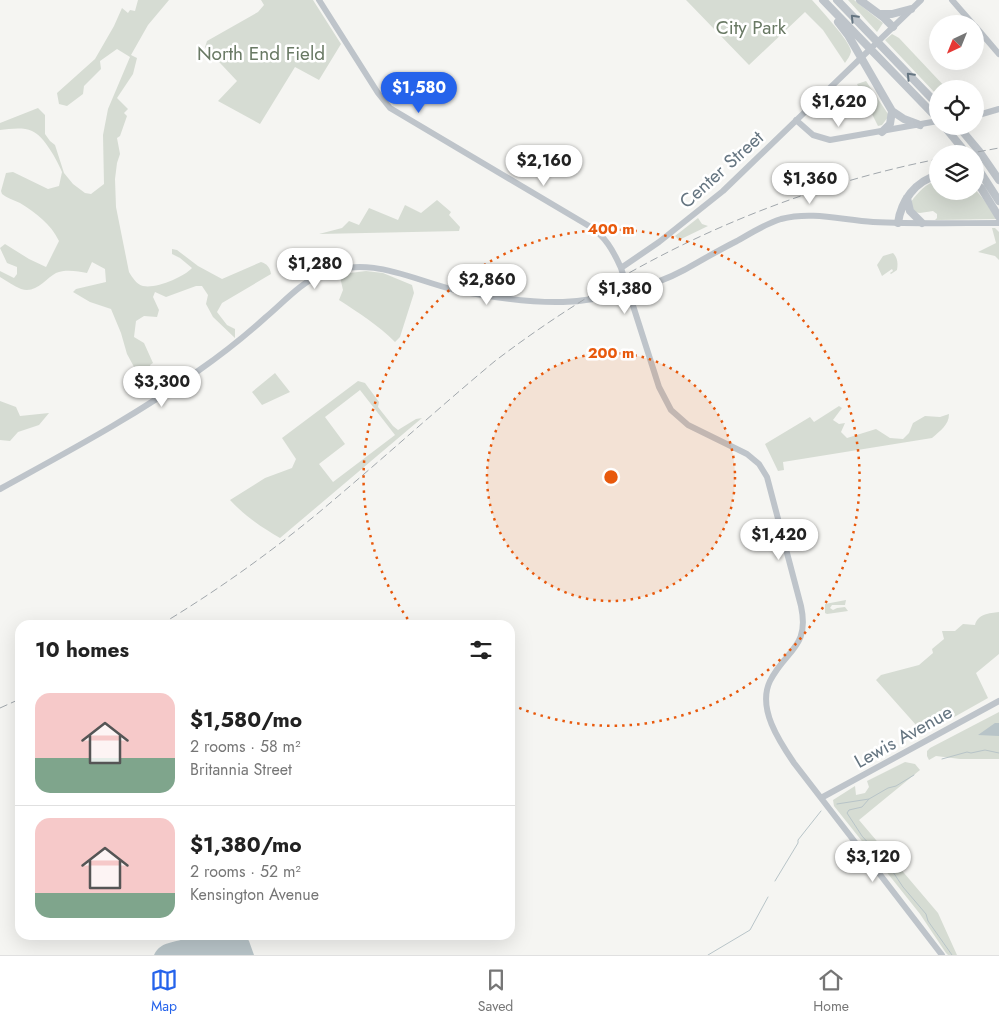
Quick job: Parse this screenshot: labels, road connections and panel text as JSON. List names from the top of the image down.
{
  "streets": {
    "main road": ["Center Street", "Lewis Avenue"]
  },
  "parks": ["City Park", "North End Field"],
  "north": "bottom left",
  "page": {
    "price": [
      "$1,580",
      "$1,620",
      "$2,160",
      "$1,360",
      "$1,280",
      "$2,860",
      "$1,380",
      "$3,300",
      "$1,420",
      "$3,120"
    ],
    "heading": "10 homes",
    "list": [
      {
        "name": "$1,580/mo",
        "note": "2 rooms · 58 m² · Britannia Street"
      },
      {
        "name": "$1,380/mo",
        "note": "2 rooms · 52 m² · Kensington Avenue"
      }
    ],
    "tabs": ["Map", "Saved", "Home"]
  },
  "rings": ["400 m", "200 m"]
}
